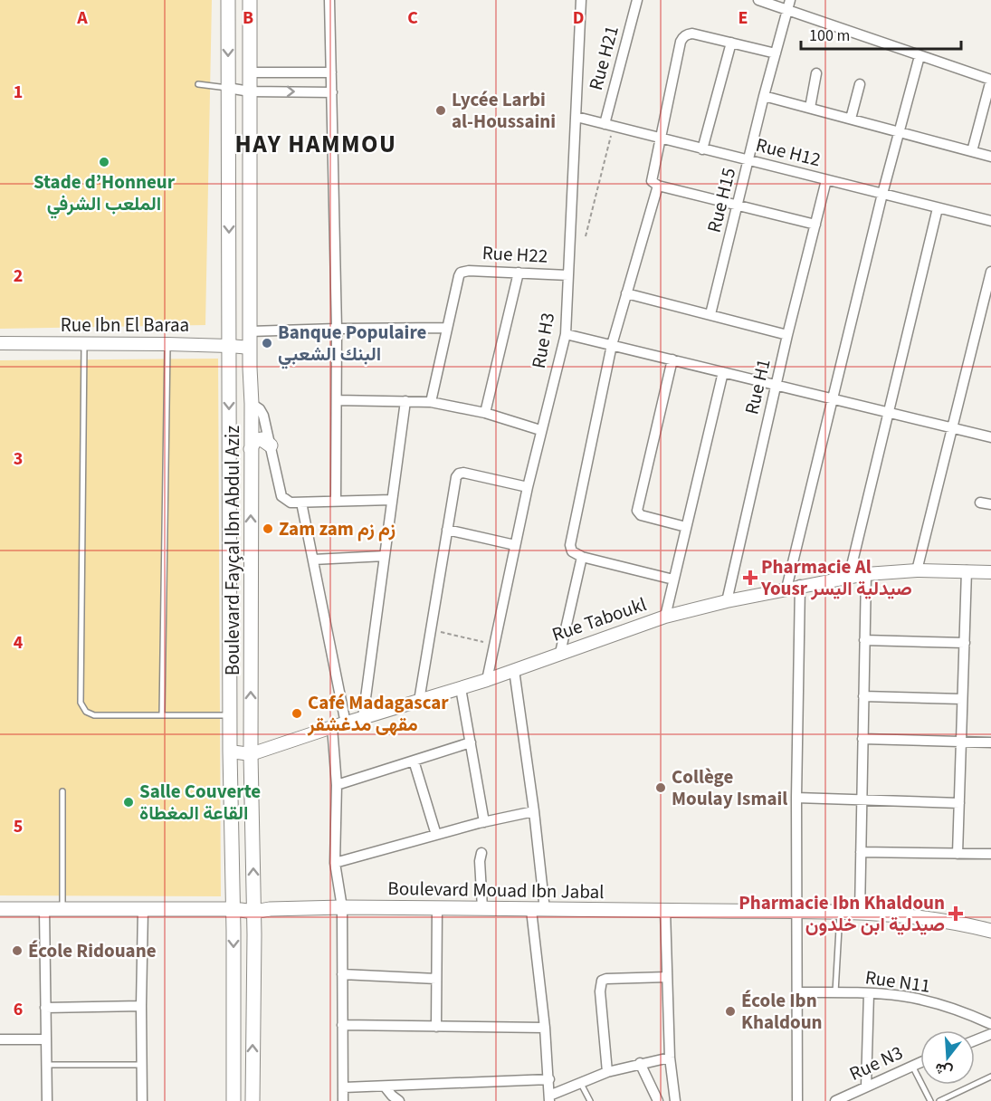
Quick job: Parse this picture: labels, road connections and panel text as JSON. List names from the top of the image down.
{
  "streets": {
    "main road": ["Boulevard Fayçal Ibn Abdul Aziz", "Boulevard Mouad Ibn Jabal"],
    "street": [
      "Rue H21",
      "Rue H12",
      "Rue H15",
      "Rue H22",
      "Rue Ibn El Baraa",
      "Rue H3",
      "Rue H1",
      "Rue Taboukl",
      "Rue N11",
      "Rue N3"
    ]
  },
  "crossings": [
    ["Rue H21", "Rue H12"],
    ["Rue H12", "Rue H15"],
    ["Rue H12", "Rue H3"],
    ["Rue H12", "Rue H1"],
    ["Rue H22", "Rue H3"],
    ["Rue Ibn El Baraa", "Boulevard Fayçal Ibn Abdul Aziz"],
    ["Rue H3", "Rue Taboukl"],
    ["Rue H1", "Rue Taboukl"],
    ["Boulevard Fayçal Ibn Abdul Aziz", "Rue Taboukl"],
    ["Boulevard Fayçal Ibn Abdul Aziz", "Boulevard Mouad Ibn Jabal"]
  ],
  "districts": ["HAY HAMMOU"],
  "places": {
    "other": [
      "Lycée Larbi al-Houssaini",
      "Stade d’Honneur الملعب الشرفي",
      "Banque Populaire البنك الشعبي",
      "Zam zam زم زم",
      "Café Madagascar مقهى مدغشقر",
      "Collège Moulay Ismail",
      "Salle Couverte القاعة المغطاة",
      "École Ridouane",
      "École Ibn Khaldoun"
    ],
    "health": ["Pharmacie Al Yousr صيدلية اليسر", "Pharmacie Ibn Khaldoun صيدلية ابن خلدون"]
  },
  "scale_bar": "100 m",
  "north": "bottom",
  "grid": {
    "columns": [
      "A",
      "B",
      "C",
      "D",
      "E"
    ],
    "rows": [
      "1",
      "2",
      "3",
      "4",
      "5",
      "6"
    ]
  }
}
